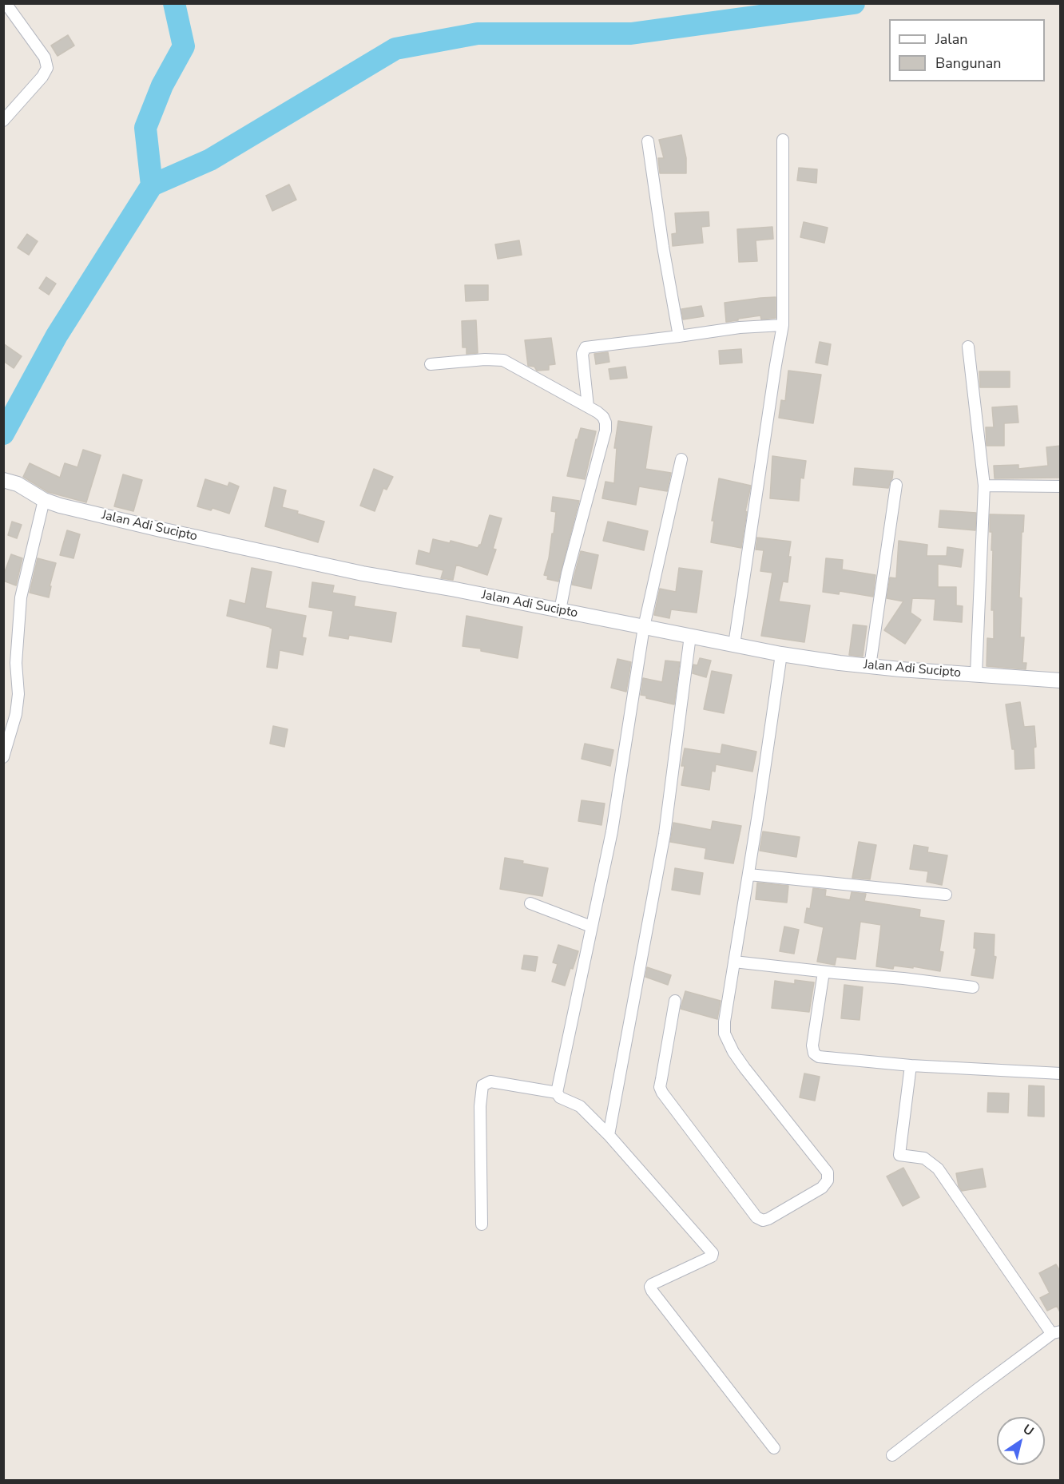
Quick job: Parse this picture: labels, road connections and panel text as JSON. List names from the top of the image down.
{
  "streets": {
    "street": ["Jalan Adi Sucipto"]
  },
  "legend": ["Jalan", "Bangunan"],
  "north": "top right"
}
